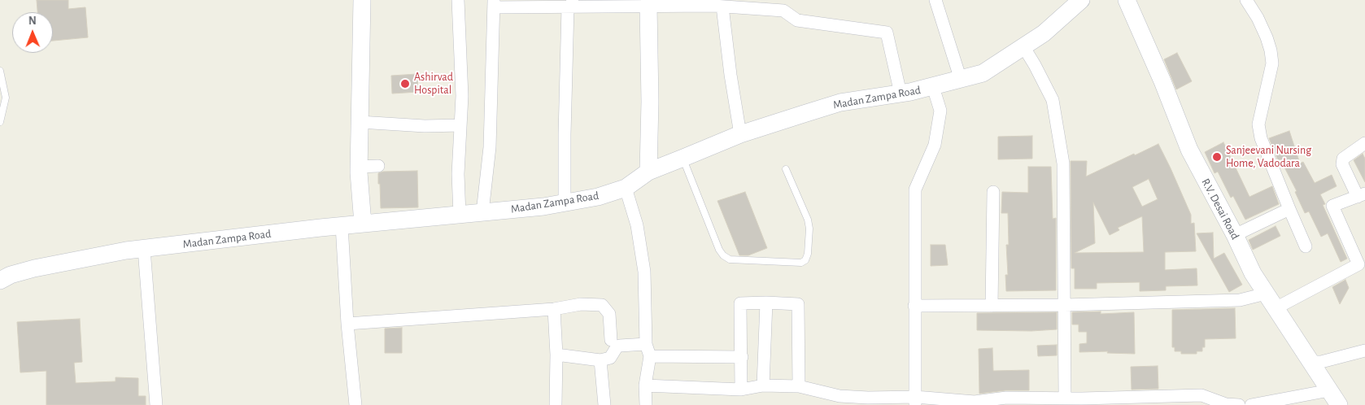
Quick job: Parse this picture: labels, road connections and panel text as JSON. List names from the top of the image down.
{
  "streets": {
    "main road": ["Madan Zampa Road", "R.V. Desai Road"]
  },
  "places": ["Ashirvad Hospital", "Sanjeevani Nursing Home, Vadodara"],
  "north": "top"
}
